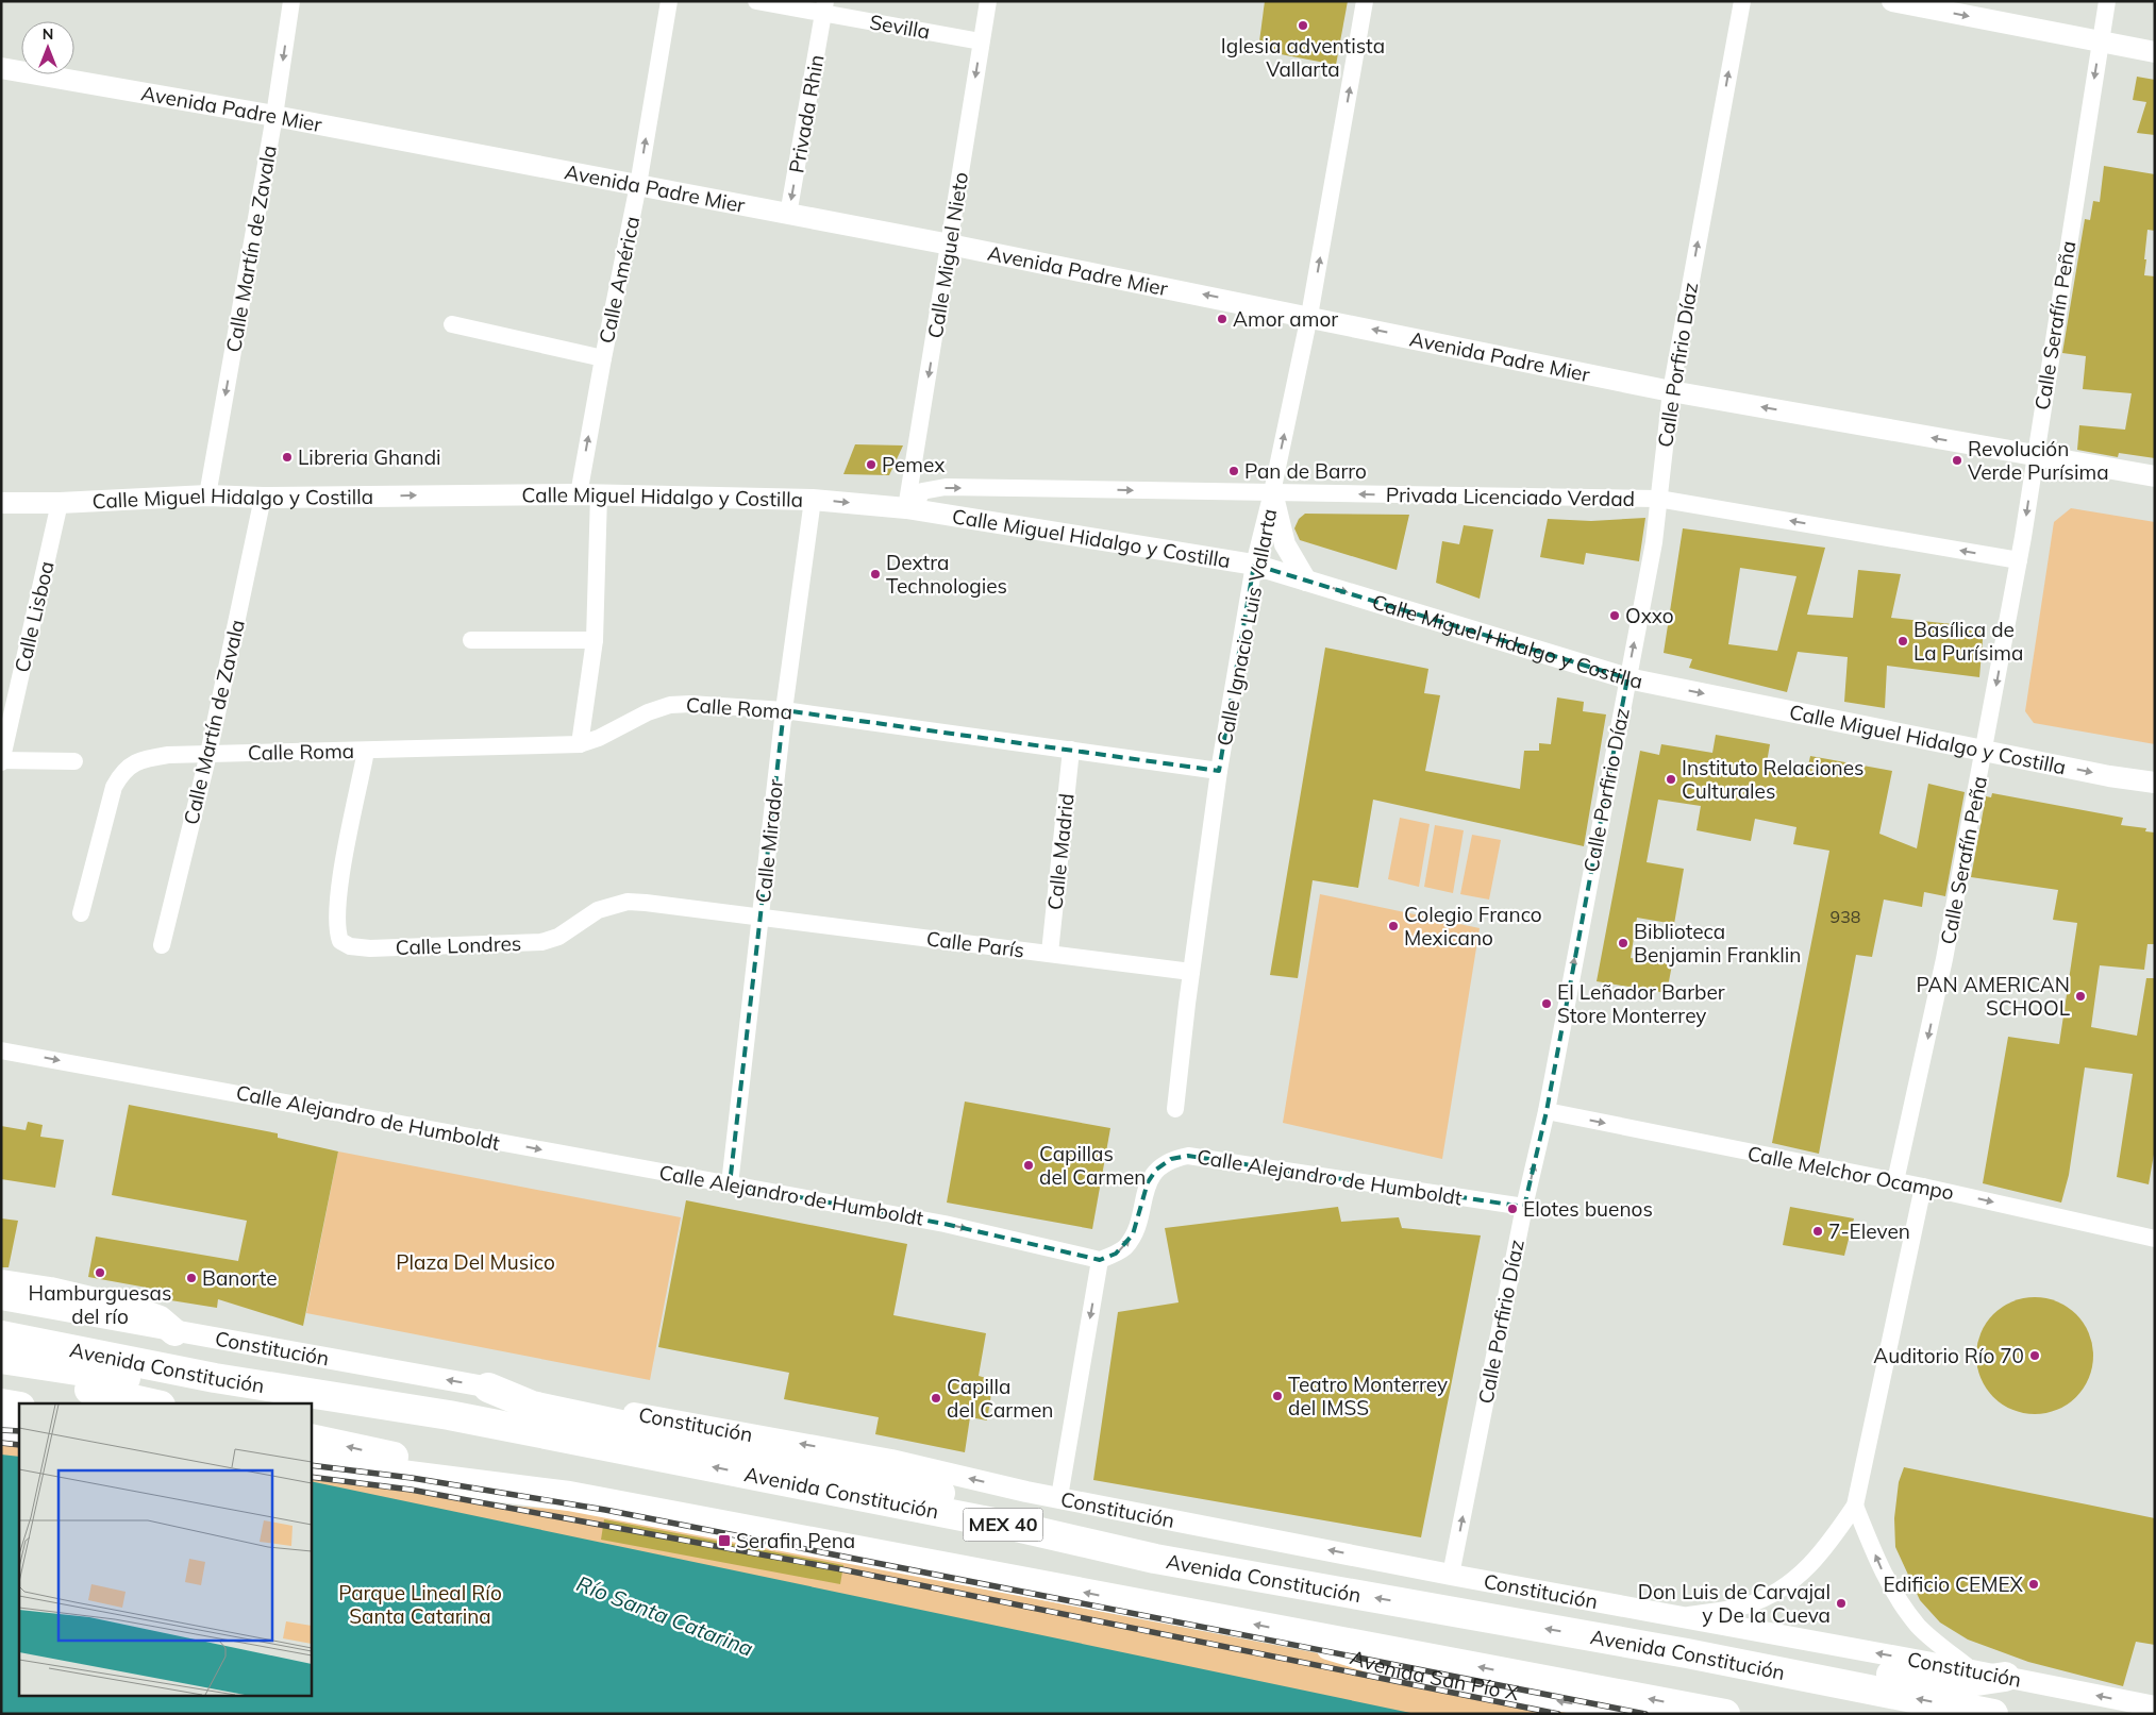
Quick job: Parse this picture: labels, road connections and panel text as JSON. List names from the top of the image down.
{
  "streets": {
    "highway": ["Avenida Constitución", "MEX 40"],
    "street": [
      "Sevilla",
      "Avenida Padre Mier",
      "Privada Rhin",
      "Calle Martín de Zavala",
      "Calle Miguel Nieto",
      "Calle América",
      "Calle Serafín Peña",
      "Calle Porfirio Díaz",
      "Privada Licenciado Verdad",
      "Calle Miguel Hidalgo y Costilla",
      "Calle Lisboa",
      "Calle Ignacio Luis Vallarta",
      "Calle Roma",
      "Calle Mirador",
      "Calle Madrid",
      "Calle París",
      "Calle Londres",
      "Calle Alejandro de Humboldt",
      "Calle Melchor Ocampo",
      "Constitución",
      "Avenida San Pío X"
    ]
  },
  "crossings": [
    ["Sevilla", "Privada Rhin"],
    ["Sevilla", "Calle Miguel Nieto"],
    ["Avenida Padre Mier", "Privada Rhin"],
    ["Avenida Padre Mier", "Calle Martín de Zavala"],
    ["Avenida Padre Mier", "Calle Miguel Nieto"],
    ["Avenida Padre Mier", "Calle América"],
    ["Avenida Padre Mier", "Calle Serafín Peña"],
    ["Avenida Padre Mier", "Calle Porfirio Díaz"],
    ["Avenida Padre Mier", "Calle Ignacio Luis Vallarta"],
    ["Calle Martín de Zavala", "Calle Miguel Hidalgo y Costilla"],
    ["Calle Martín de Zavala", "Calle Roma"],
    ["Calle Miguel Nieto", "Privada Licenciado Verdad"],
    ["Calle Miguel Nieto", "Calle Miguel Hidalgo y Costilla"],
    ["Calle América", "Calle Miguel Hidalgo y Costilla"],
    ["Calle América", "Calle Roma"],
    ["Calle Serafín Peña", "Privada Licenciado Verdad"],
    ["Calle Serafín Peña", "Calle Miguel Hidalgo y Costilla"],
    ["Calle Serafín Peña", "Calle Melchor Ocampo"],
    ["Calle Porfirio Díaz", "Privada Licenciado Verdad"],
    ["Calle Porfirio Díaz", "Calle Miguel Hidalgo y Costilla"],
    ["Calle Porfirio Díaz", "Calle Alejandro de Humboldt"],
    ["Calle Porfirio Díaz", "Calle Melchor Ocampo"],
    ["Calle Porfirio Díaz", "Constitución"],
    ["Privada Licenciado Verdad", "Calle Miguel Hidalgo y Costilla"],
    ["Privada Licenciado Verdad", "Calle Ignacio Luis Vallarta"],
    ["Calle Miguel Hidalgo y Costilla", "Calle Lisboa"],
    ["Calle Miguel Hidalgo y Costilla", "Calle Ignacio Luis Vallarta"],
    ["Calle Miguel Hidalgo y Costilla", "Calle Mirador"],
    ["Calle Ignacio Luis Vallarta", "Calle Roma"],
    ["Calle Ignacio Luis Vallarta", "Calle París"],
    ["Calle Roma", "Calle Mirador"],
    ["Calle Roma", "Calle Madrid"],
    ["Calle Roma", "Calle Londres"],
    ["Calle Mirador", "Calle París"],
    ["Calle Mirador", "Calle Londres"],
    ["Calle Mirador", "Calle Alejandro de Humboldt"],
    ["Calle Madrid", "Calle París"],
    ["Calle París", "Calle Londres"],
    ["MEX 40", "Avenida San Pío X"]
  ],
  "one_way": [
    "Avenida Padre Mier",
    "Privada Rhin",
    "Calle Martín de Zavala",
    "Calle Miguel Nieto",
    "Calle América",
    "Calle Serafín Peña",
    "Calle Porfirio Díaz",
    "Calle Miguel Hidalgo y Costilla",
    "Calle Ignacio Luis Vallarta",
    "Calle Alejandro de Humboldt",
    "Calle Melchor Ocampo",
    "Constitución",
    "Avenida San Pío X"
  ],
  "water": ["Río Santa Catarina"],
  "parks": ["Plaza Del Musico", "Parque Lineal Río Santa Catarina"],
  "places": {
    "other": [
      "Iglesia adventista Vallarta",
      "Amor amor",
      "Libreria Ghandi",
      "Revolución Verde Purísima",
      "Pemex",
      "Pan de Barro",
      "Dextra Technologies",
      "Oxxo",
      "Basílica de La Purísima",
      "Instituto Relaciones Culturales",
      "Colegio Franco Mexicano",
      "Biblioteca Benjamin Franklin",
      "PAN AMERICAN SCHOOL",
      "El Leñador Barber Store Monterrey",
      "Capillas del Carmen",
      "Elotes buenos",
      "7-Eleven",
      "Hamburguesas del río",
      "Banorte",
      "Auditorio Río 70",
      "Teatro Monterrey del IMSS",
      "Capilla del Carmen",
      "Edificio CEMEX",
      "Don Luis de Carvajal y De la Cueva"
    ],
    "transit": ["Serafin Pena"]
  },
  "house_numbers": ["938"],
  "north": "top"
}
